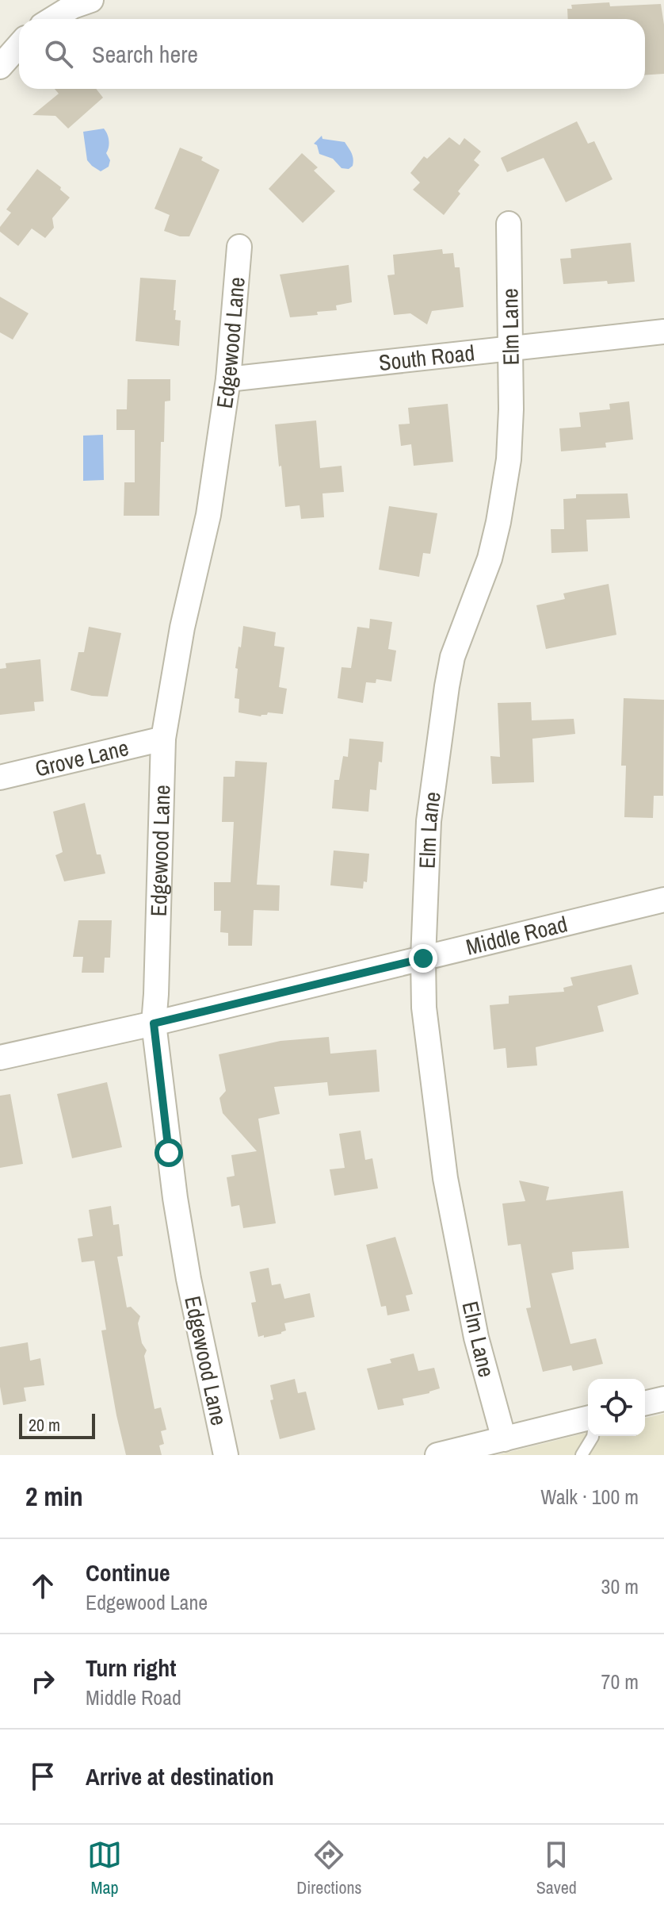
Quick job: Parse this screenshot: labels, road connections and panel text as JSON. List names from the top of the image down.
{
  "streets": {
    "street": [
      "Elm Lane",
      "Edgewood Lane",
      "South Road",
      "Grove Lane",
      "Middle Road"
    ]
  },
  "crossings": [
    ["Elm Lane", "South Road"],
    ["Elm Lane", "Middle Road"],
    ["Edgewood Lane", "South Road"],
    ["Edgewood Lane", "Grove Lane"],
    ["Edgewood Lane", "Middle Road"]
  ],
  "scale_bar": "20 m",
  "page": {
    "search": "Search here",
    "scale": "20 m",
    "heading": ["2 min", "Walk · 100 m"],
    "list": [
      ["Continue", "Edgewood Lane", "30 m"],
      ["Turn right", "Middle Road", "70 m"],
      "Arrive at destination"
    ],
    "nav": ["Map", "Directions", "Saved"]
  }
}
